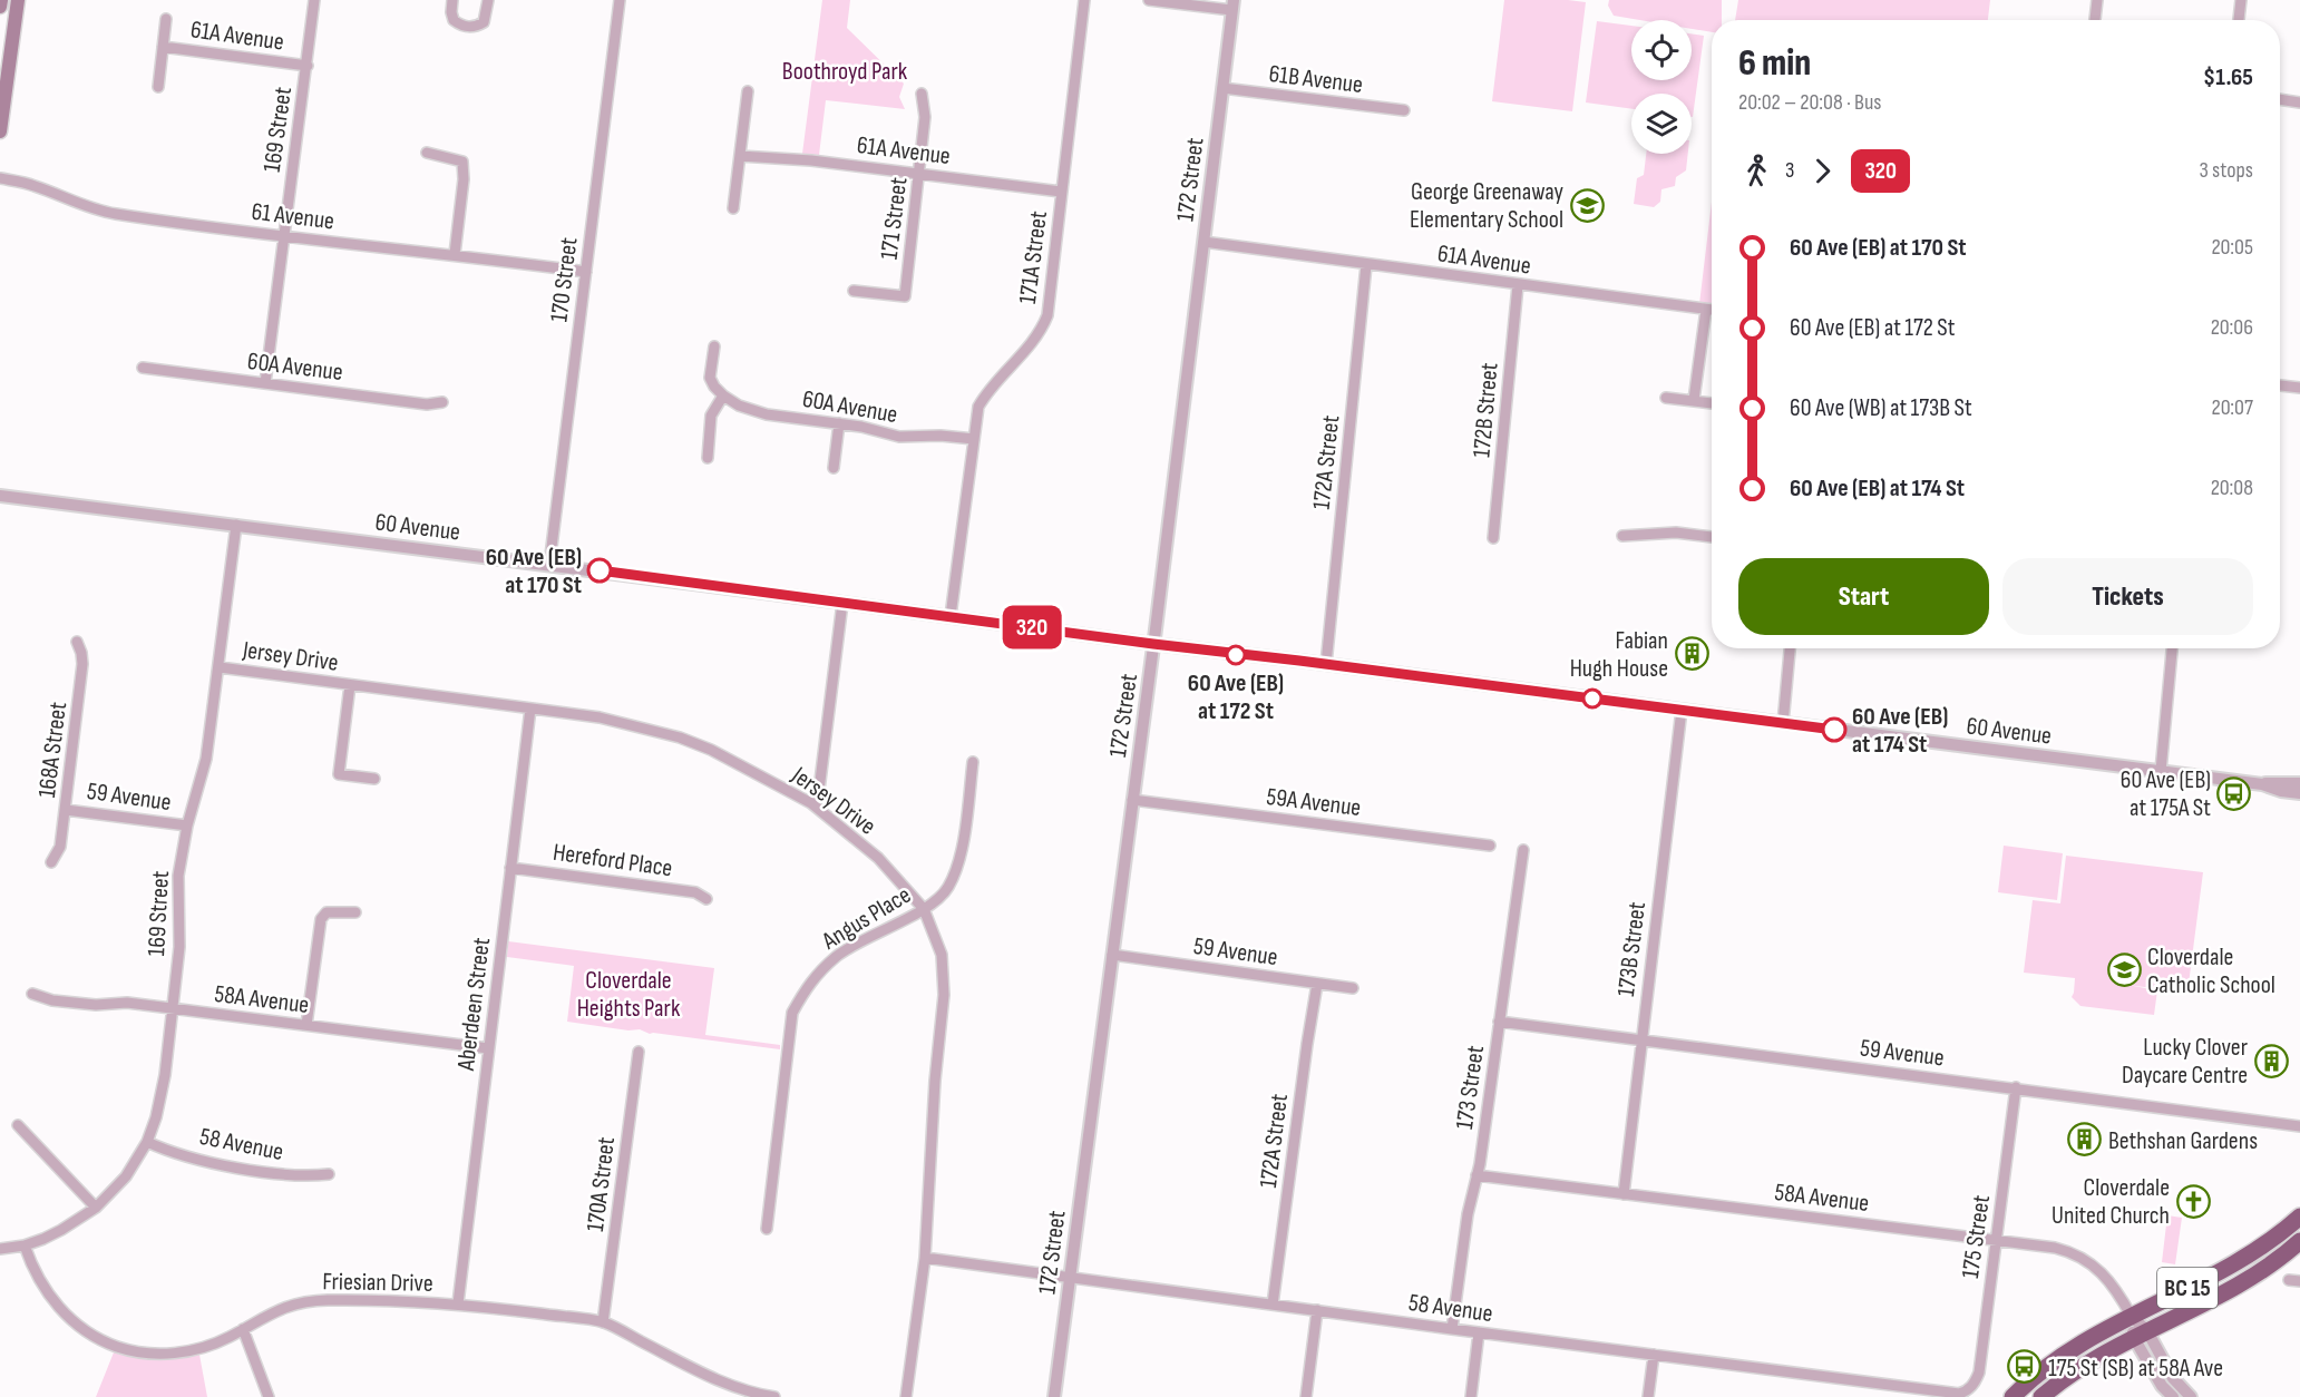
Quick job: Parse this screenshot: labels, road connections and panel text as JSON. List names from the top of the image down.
{
  "streets": {
    "highway": ["BC 15"],
    "street": [
      "61A Avenue",
      "61B Avenue",
      "169 Street",
      "172 Street",
      "61 Avenue",
      "171 Street",
      "171A Street",
      "170 Street",
      "60A Avenue",
      "172B Street",
      "172A Street",
      "60 Avenue",
      "Jersey Drive",
      "168A Street",
      "59 Avenue",
      "59A Avenue",
      "Hereford Place",
      "Angus Place",
      "173B Street",
      "58A Avenue",
      "Aberdeen Street",
      "173 Street",
      "58 Avenue",
      "170A Street",
      "175 Street",
      "Friesian Drive"
    ]
  },
  "crossings": [
    ["61A Avenue", "169 Street"],
    ["61A Avenue", "172 Street"],
    ["61A Avenue", "171 Street"],
    ["61A Avenue", "171A Street"],
    ["61A Avenue", "172B Street"],
    ["61A Avenue", "172A Street"],
    ["61B Avenue", "172 Street"],
    ["169 Street", "61 Avenue"],
    ["169 Street", "60A Avenue"],
    ["169 Street", "60 Avenue"],
    ["169 Street", "Jersey Drive"],
    ["169 Street", "59 Avenue"],
    ["169 Street", "58A Avenue"],
    ["169 Street", "58 Avenue"],
    ["169 Street", "Friesian Drive"],
    ["172 Street", "60 Avenue"],
    ["172 Street", "59 Avenue"],
    ["172 Street", "59A Avenue"],
    ["172 Street", "58 Avenue"],
    ["61 Avenue", "170 Street"],
    ["171A Street", "60A Avenue"],
    ["171A Street", "60 Avenue"],
    ["170 Street", "60 Avenue"],
    ["172A Street", "60 Avenue"],
    ["172A Street", "59 Avenue"],
    ["172A Street", "58 Avenue"],
    ["60 Avenue", "173B Street"],
    ["Jersey Drive", "Angus Place"],
    ["Jersey Drive", "Aberdeen Street"],
    ["Jersey Drive", "58 Avenue"],
    ["168A Street", "59 Avenue"],
    ["59 Avenue", "173B Street"],
    ["59 Avenue", "173 Street"],
    ["59 Avenue", "175 Street"],
    ["Hereford Place", "Aberdeen Street"],
    ["173B Street", "58A Avenue"],
    ["58A Avenue", "Aberdeen Street"],
    ["58A Avenue", "173 Street"],
    ["58A Avenue", "175 Street"],
    ["58A Avenue", "BC 15"],
    ["Aberdeen Street", "Friesian Drive"],
    ["173 Street", "58 Avenue"],
    ["58 Avenue", "175 Street"],
    ["170A Street", "Friesian Drive"]
  ],
  "parks": ["Boothroyd Park", "Cloverdale Heights Park"],
  "places": {
    "school or university": ["George Greenaway Elementary School", "Cloverdale Catholic School"],
    "other": ["60 Ave (EB) at 170 St", "60 Ave (EB) at 172 St", "60 Ave (EB) at 174 St"],
    "building": ["Fabian Hugh House", "Lucky Clover Daycare Centre", "Bethshan Gardens"],
    "bus stop": ["60 Ave (EB) at 175A St", "175 St (SB) at 58A Ave"],
    "church": ["Cloverdale United Church"]
  },
  "lines": ["bus line 320"],
  "page": {
    "on_map": "320",
    "heading": ["6 min", "20:02 – 20:08 · Bus", "$1.65"],
    "legs": ["3", "320", "3 stops"],
    "list": [
      {
        "name": "60 Ave (EB) at 170 St",
        "value": "20:05"
      },
      {
        "name": "60 Ave (EB) at 172 St",
        "value": "20:06"
      },
      {
        "name": "60 Ave (WB) at 173B St",
        "value": "20:07"
      },
      {
        "name": "60 Ave (EB) at 174 St",
        "value": "20:08"
      }
    ],
    "buttons": ["Start", "Tickets"]
  }
}
